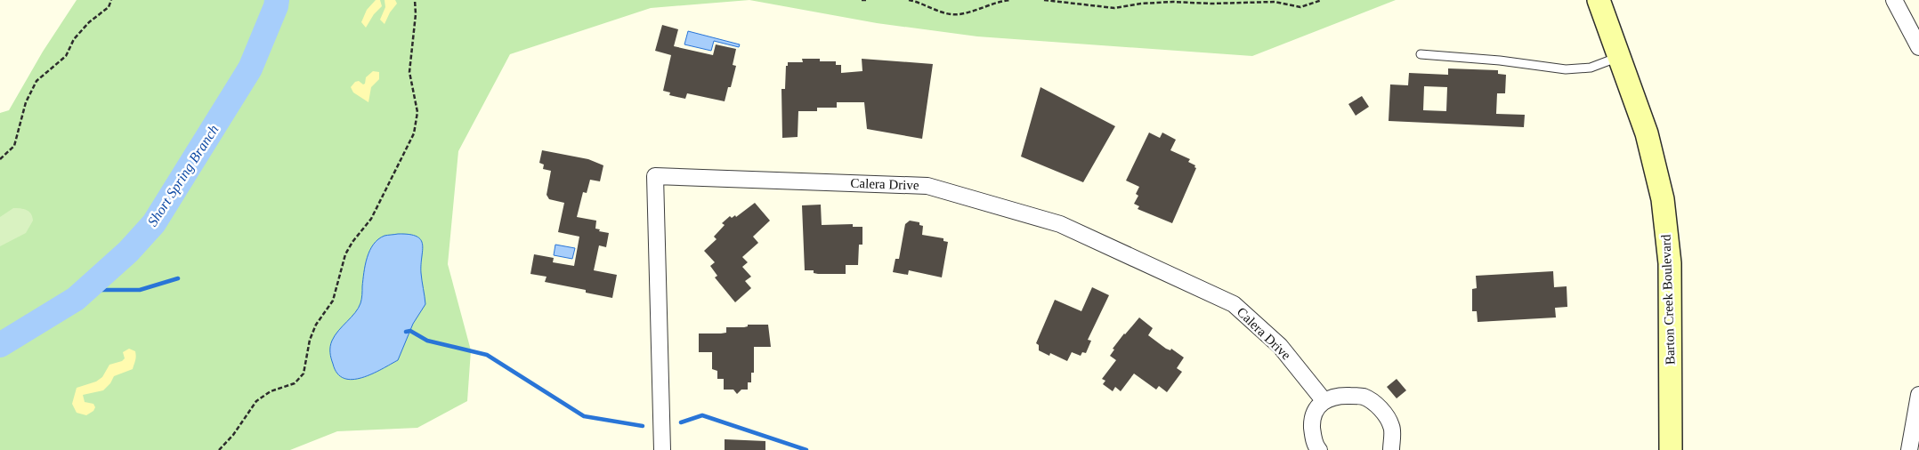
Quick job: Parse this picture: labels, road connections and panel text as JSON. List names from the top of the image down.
{
  "streets": {
    "street": ["Calera Drive", "Barton Creek Boulevard"]
  },
  "water": ["Short Spring Branch"]
}
